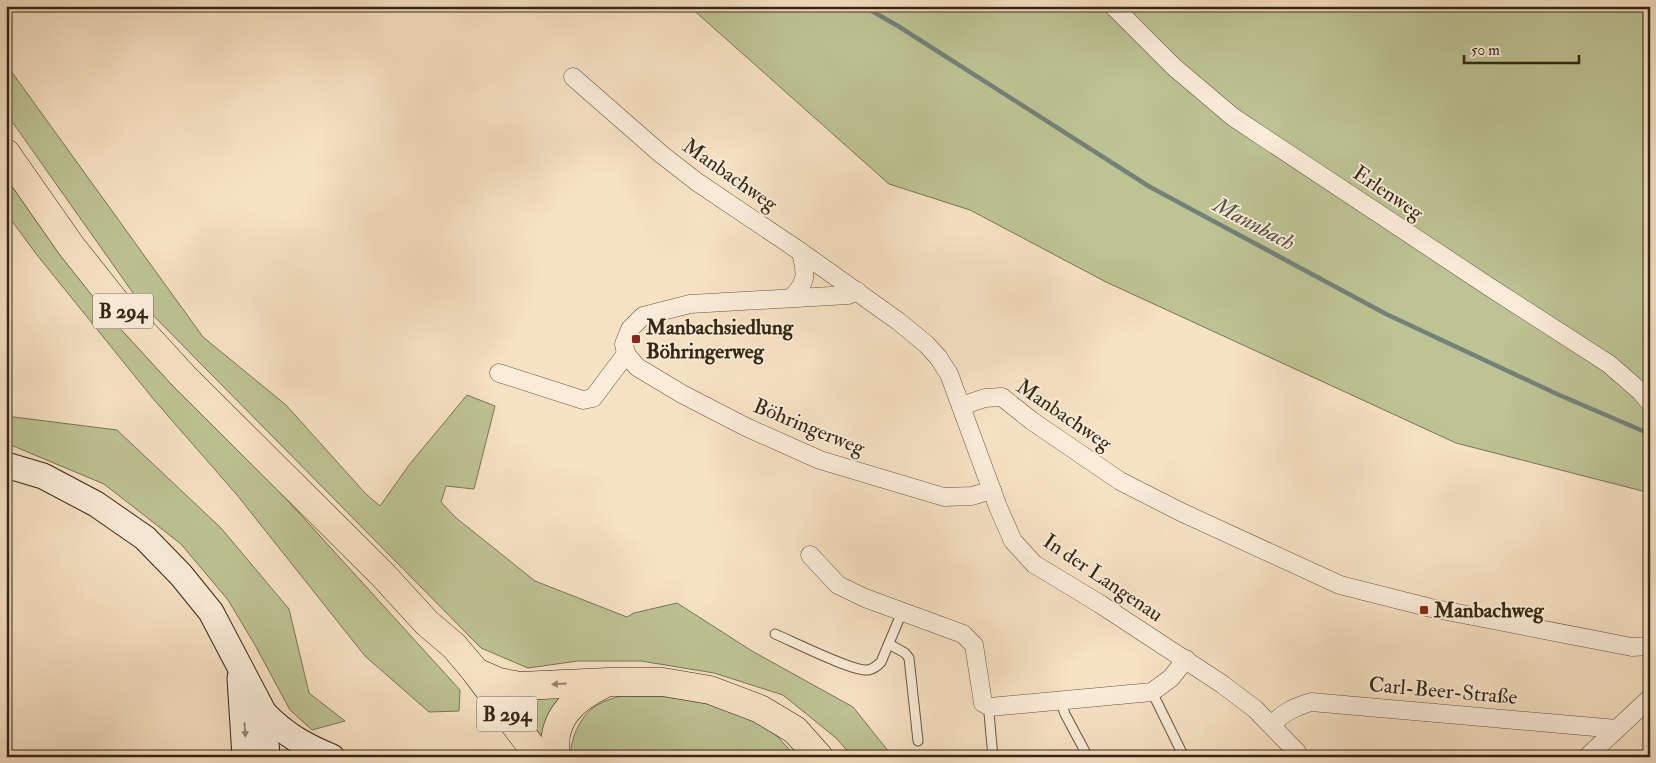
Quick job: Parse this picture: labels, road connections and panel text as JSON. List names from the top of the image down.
{
  "streets": {
    "main road": ["B 294"],
    "street": [
      "Manbachweg",
      "Erlenweg",
      "Böhringerweg",
      "In der Langenau",
      "Carl-Beer-Straße"
    ]
  },
  "crossings": [
    ["Manbachweg", "In der Langenau"],
    ["Böhringerweg", "In der Langenau"],
    ["In der Langenau", "Carl-Beer-Straße"]
  ],
  "water": ["Mannbach"],
  "places": {
    "transit": ["Manbachsiedlung Böhringerweg", "Manbachweg"]
  },
  "scale_bar": "50 m"
}
